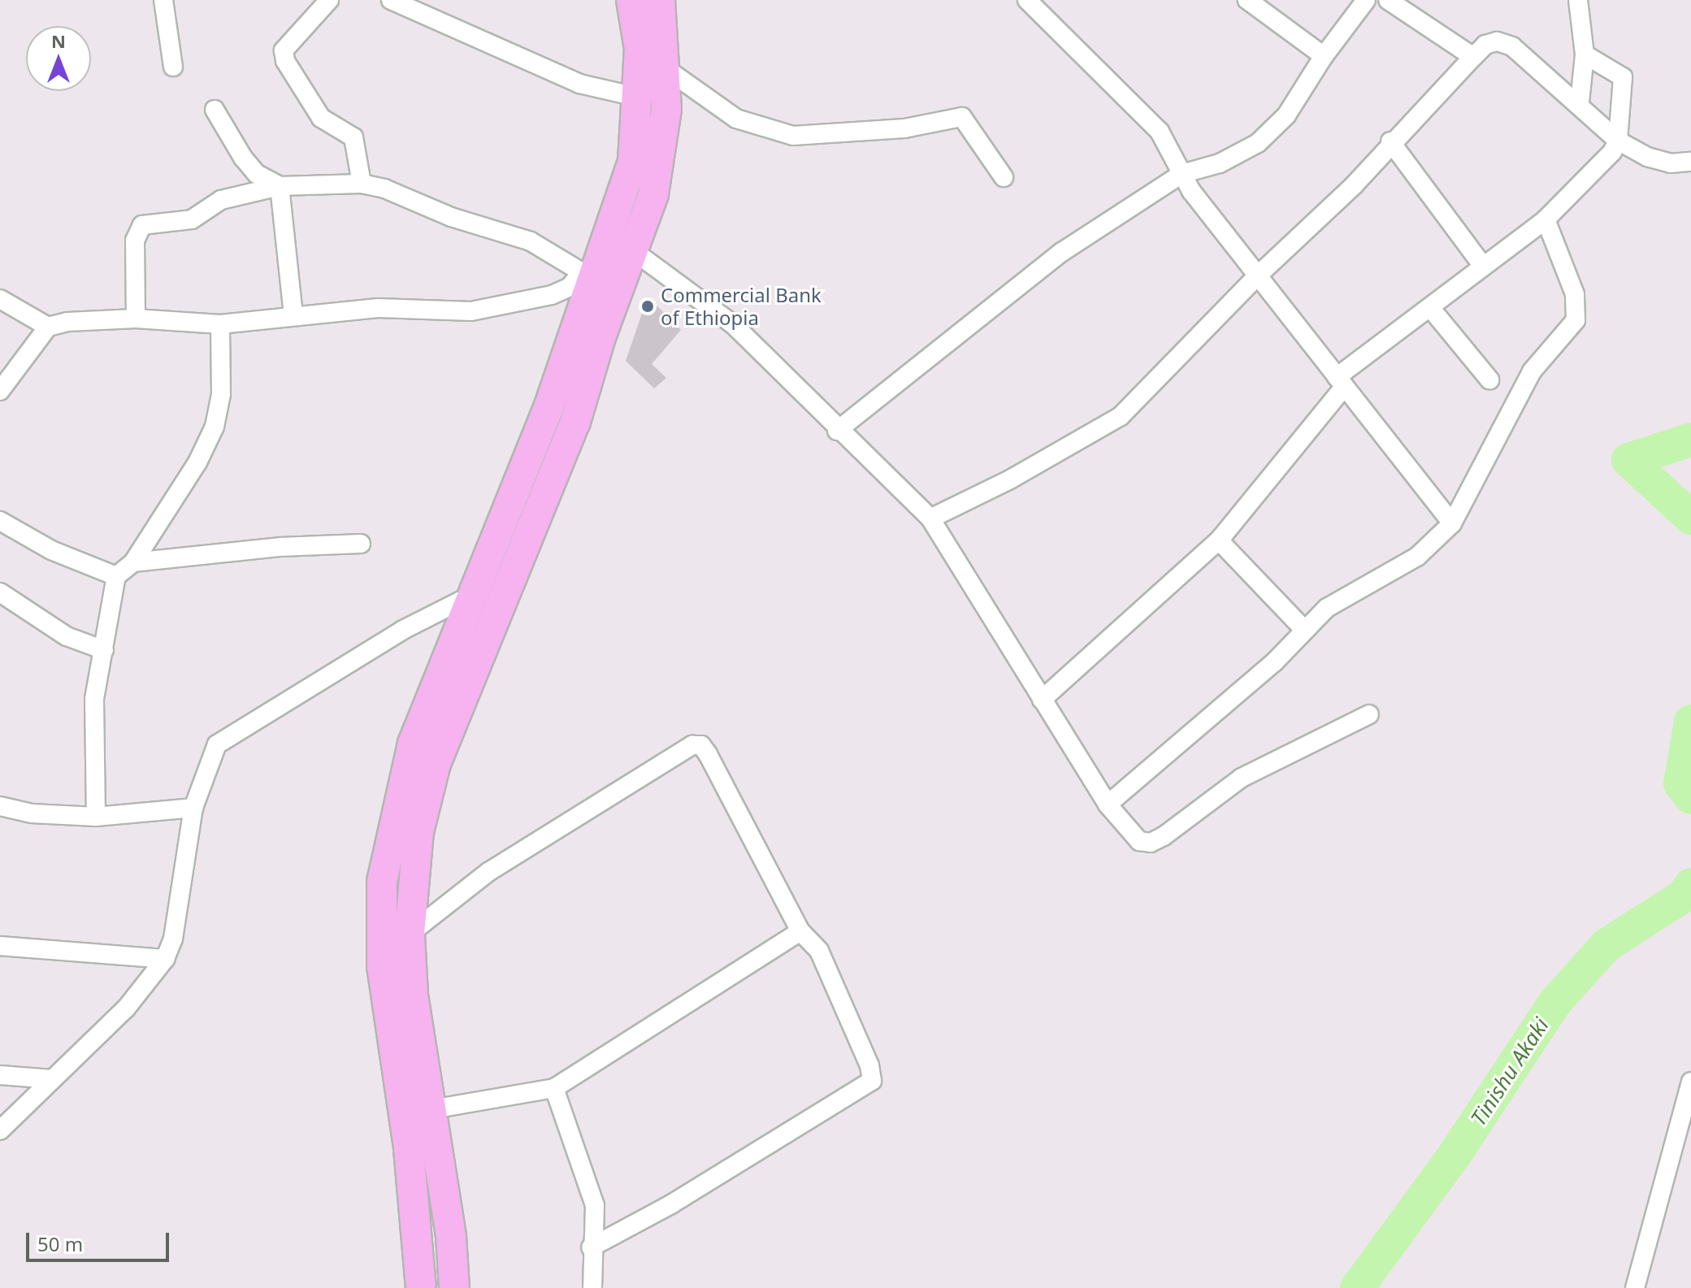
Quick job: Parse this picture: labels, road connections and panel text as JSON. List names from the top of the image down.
{
  "water": ["Tinishu Akaki"],
  "places": ["Commercial Bank of Ethiopia"],
  "scale_bar": "50 m",
  "north": "top"
}
